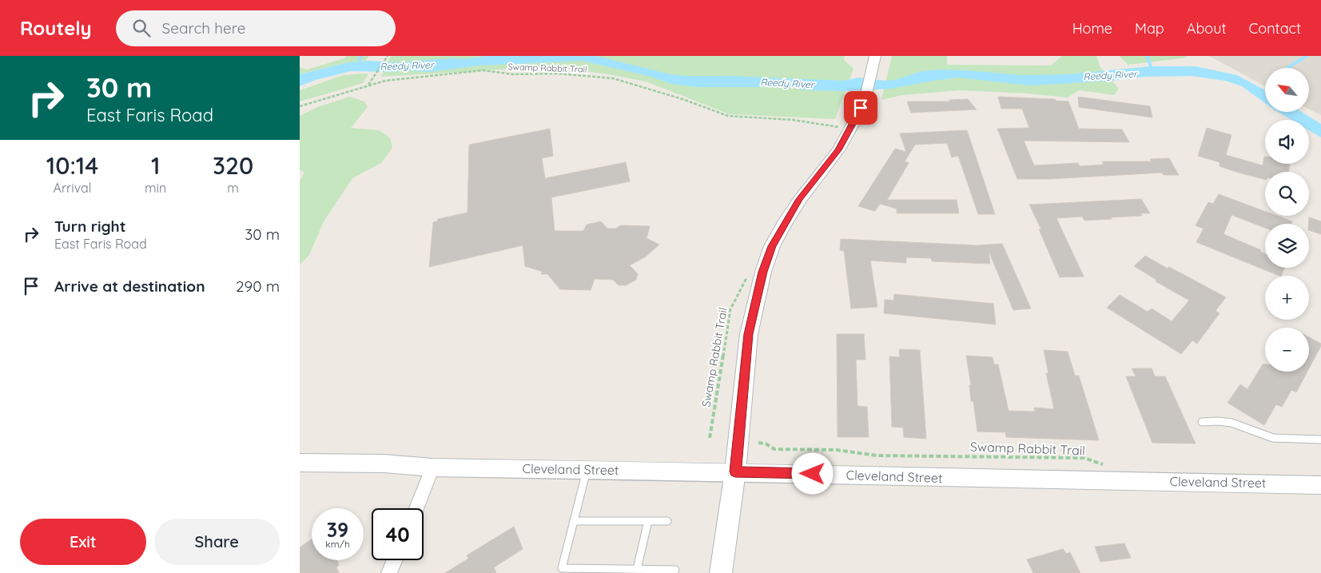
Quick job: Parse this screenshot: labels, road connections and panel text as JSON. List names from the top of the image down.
{
  "streets": {
    "street": ["Cleveland Street"],
    "path": ["Swamp Rabbit Trail"]
  },
  "water": ["Reedy River"],
  "north": "top left",
  "page": {
    "header": "Routely",
    "search": "Search here",
    "nav": [
      "Home",
      "Map",
      "About",
      "Contact"
    ],
    "turn": ["30 m", "East Faris Road"],
    "map_buttons": ["+", "−"],
    "eta": [
      "10:14",
      "Arrival",
      "1",
      "min",
      "320",
      "m"
    ],
    "list": [
      {
        "name": "Turn right",
        "note": "East Faris Road",
        "value": "30 m"
      },
      {
        "name": "Arrive at destination",
        "value": "290 m"
      }
    ],
    "speed": "39 km/h",
    "limit": "40",
    "buttons": ["Exit", "Share"]
  }
}
